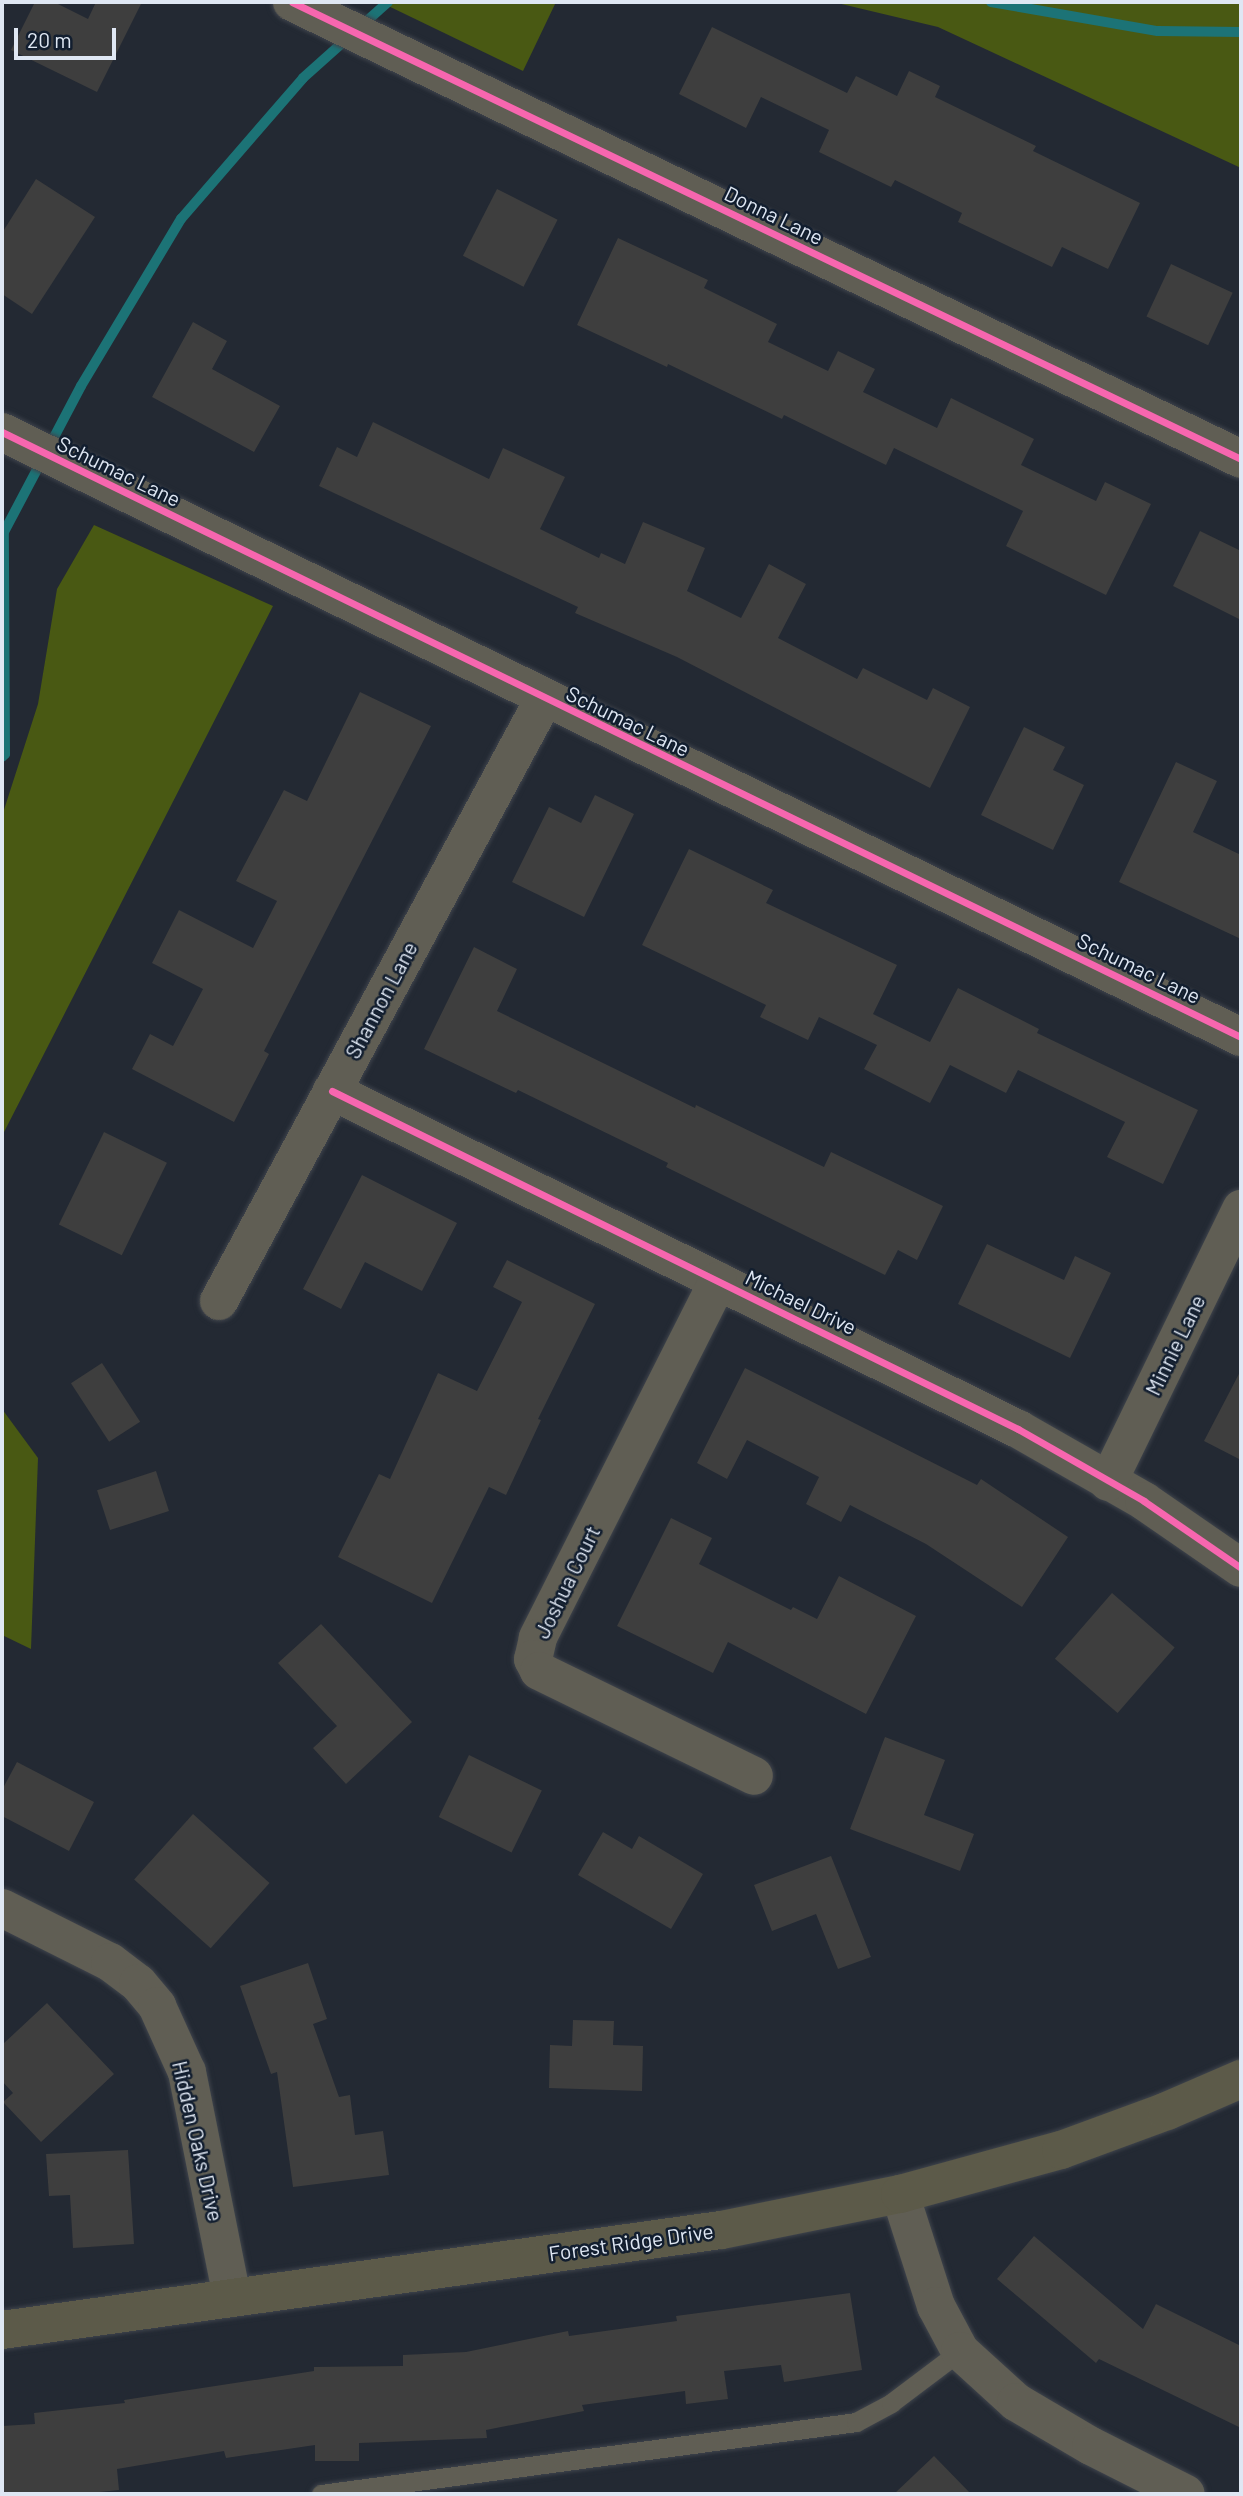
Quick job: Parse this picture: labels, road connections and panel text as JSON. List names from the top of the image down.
{
  "streets": {
    "main road": ["Forest Ridge Drive"],
    "street": [
      "Donna Lane",
      "Schumac Lane",
      "Shannon Lane",
      "Michael Drive",
      "Minnie Lane",
      "Joshua Court",
      "Hidden Oaks Drive"
    ]
  },
  "crossings": [
    ["Schumac Lane", "Shannon Lane"],
    ["Shannon Lane", "Michael Drive"],
    ["Michael Drive", "Minnie Lane"],
    ["Michael Drive", "Joshua Court"],
    ["Hidden Oaks Drive", "Forest Ridge Drive"]
  ],
  "scale_bar": "20 m"
}
